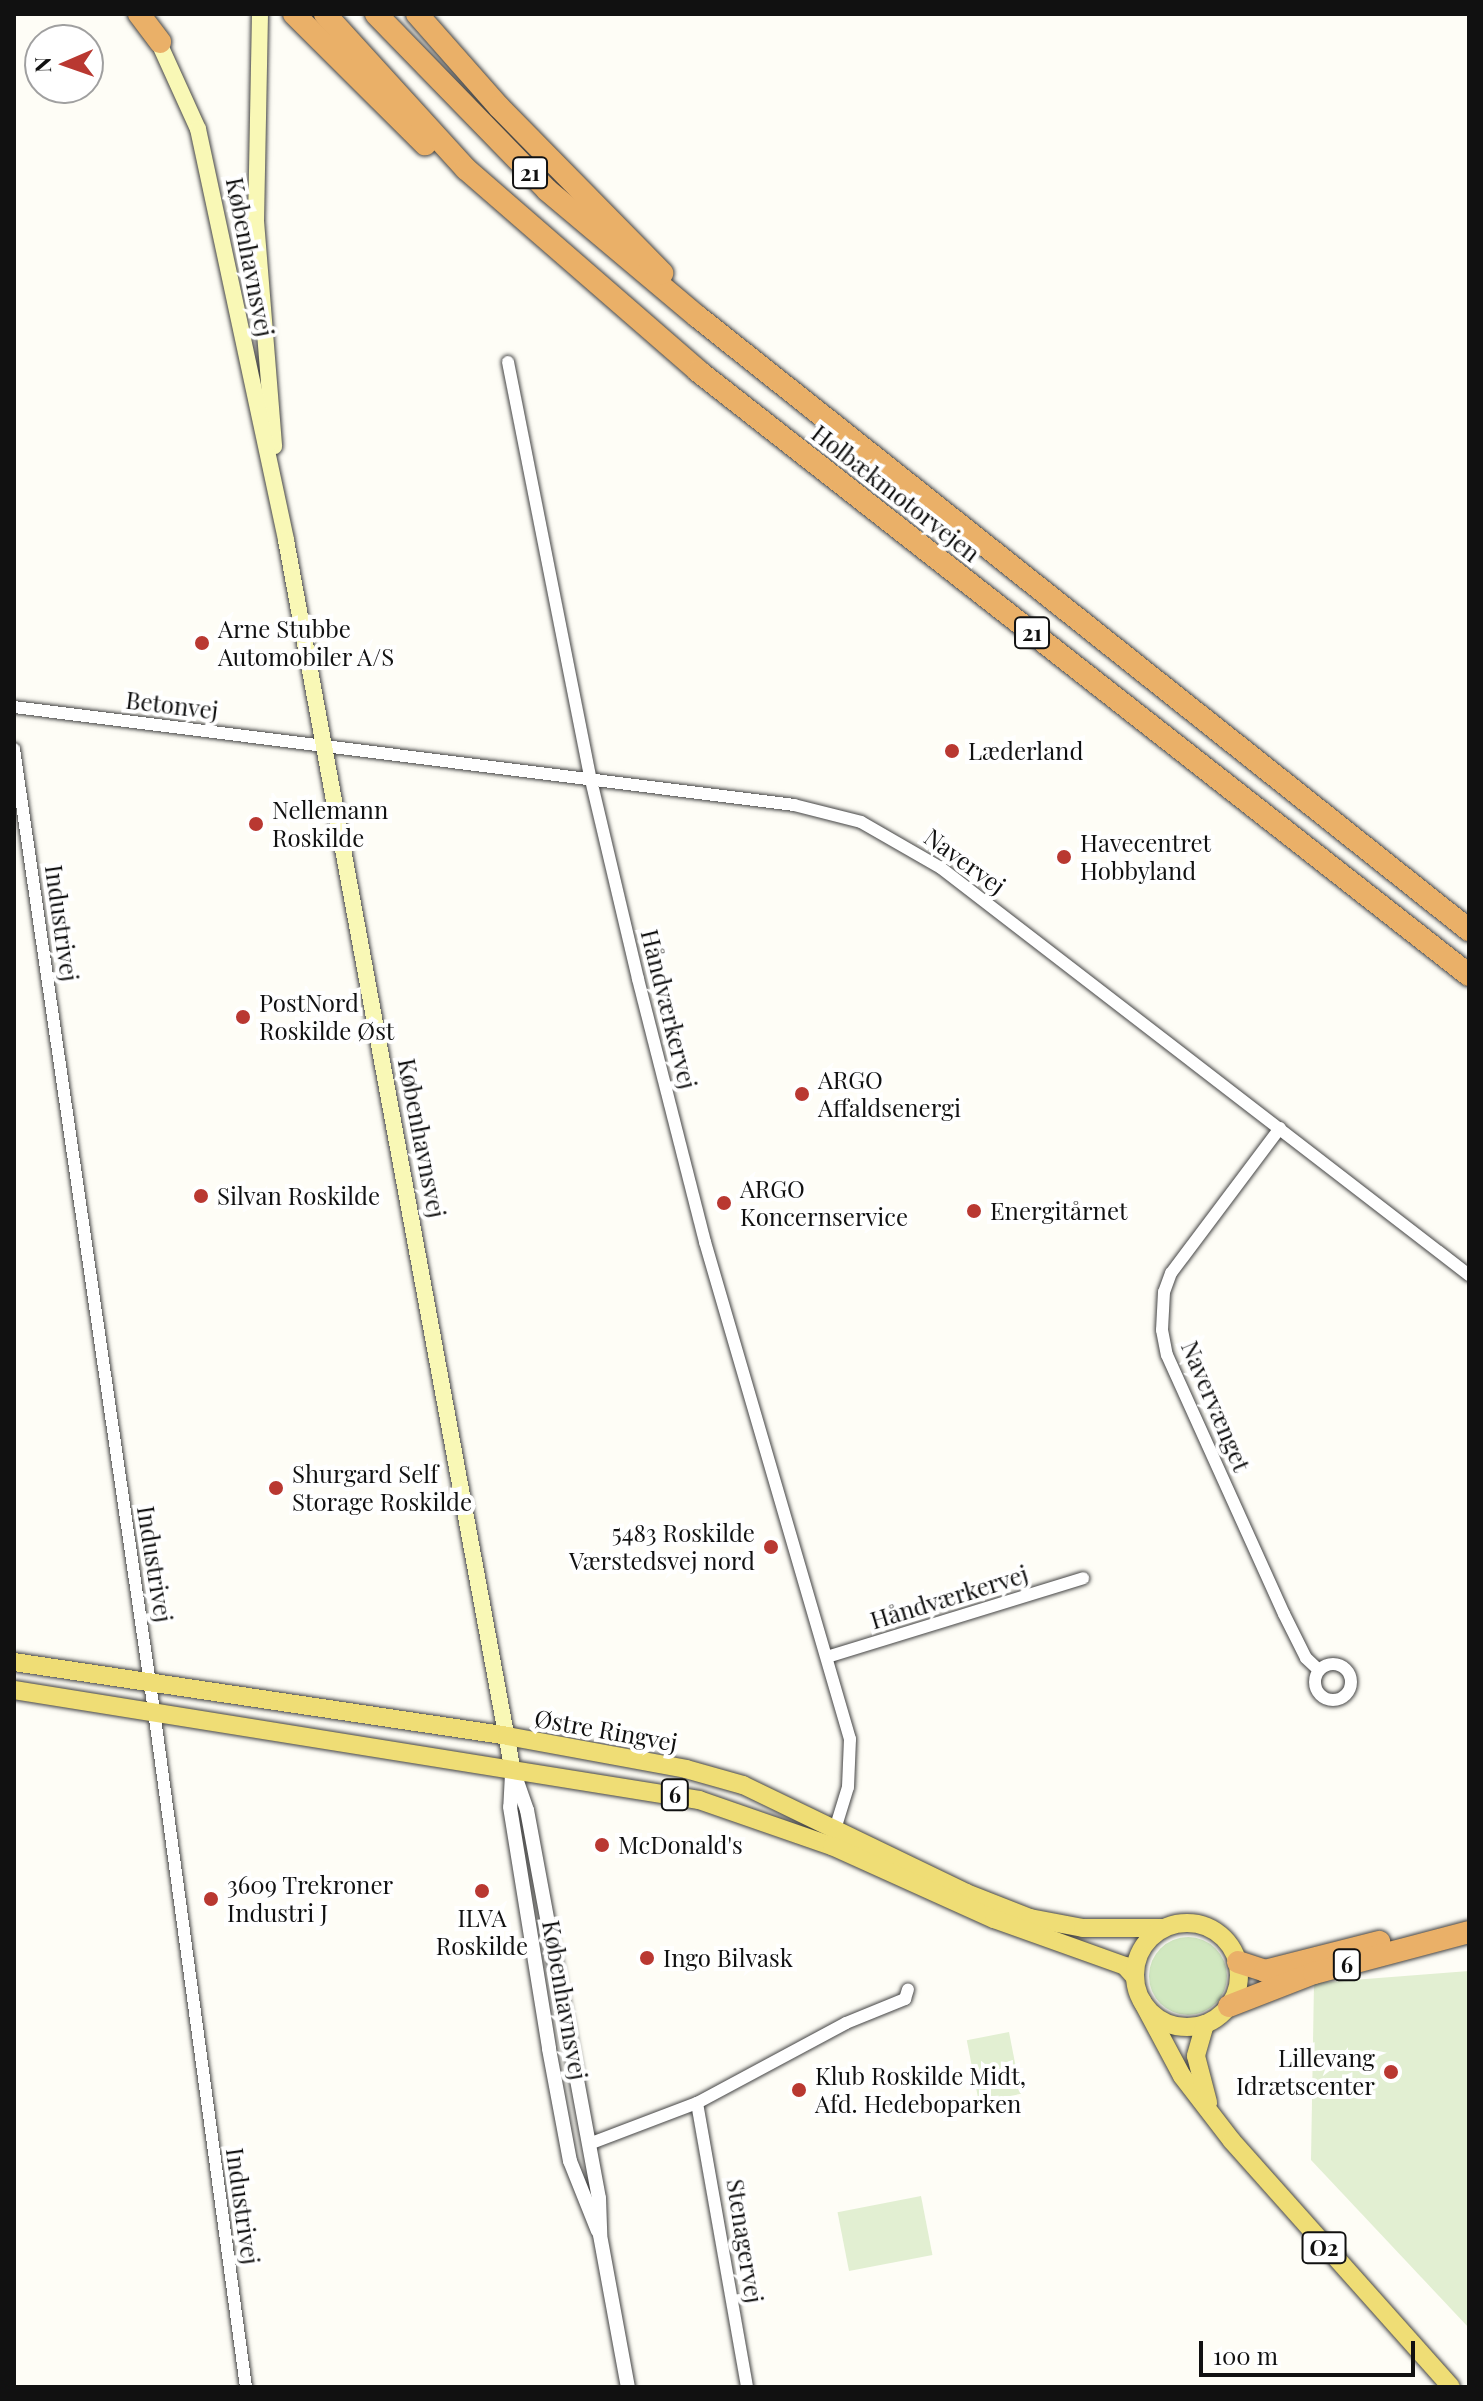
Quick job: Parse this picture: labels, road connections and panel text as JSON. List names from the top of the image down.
{
  "streets": {
    "highway": ["21", "Holbækmotorvejen", "6"],
    "main road": ["Københavnsvej", "Østre Ringvej", "O2"],
    "street": [
      "Betonvej",
      "Navervej",
      "Industrivej",
      "Håndværkervej",
      "Navervænget",
      "Stenagervej"
    ]
  },
  "crossings": [
    ["Københavnsvej", "Betonvej"],
    ["Københavnsvej", "Navervej"],
    ["Københavnsvej", "Østre Ringvej"],
    ["Betonvej", "Navervej"],
    ["Navervej", "Håndværkervej"],
    ["Navervej", "Navervænget"],
    ["Industrivej", "Østre Ringvej"],
    ["Håndværkervej", "Østre Ringvej"],
    ["Østre Ringvej", "6"],
    ["Østre Ringvej", "O2"],
    ["6", "O2"]
  ],
  "places": [
    "Arne Stubbe Automobiler A/S",
    "Læderland",
    "Nellemann Roskilde",
    "Havecentret Hobbyland",
    "PostNord Roskilde Øst",
    "ARGO Affaldsenergi",
    "Silvan Roskilde",
    "ARGO Koncernservice",
    "Energitårnet",
    "Shurgard Self Storage Roskilde",
    "5483 Roskilde Værstedsvej nord",
    "McDonald's",
    "ILVA Roskilde",
    "3609 Trekroner Industri J",
    "Ingo Bilvask",
    "Lillevang Idrætscenter",
    "Klub Roskilde Midt, Afd. Hedeboparken"
  ],
  "scale_bar": "100 m",
  "north": "left"
}
